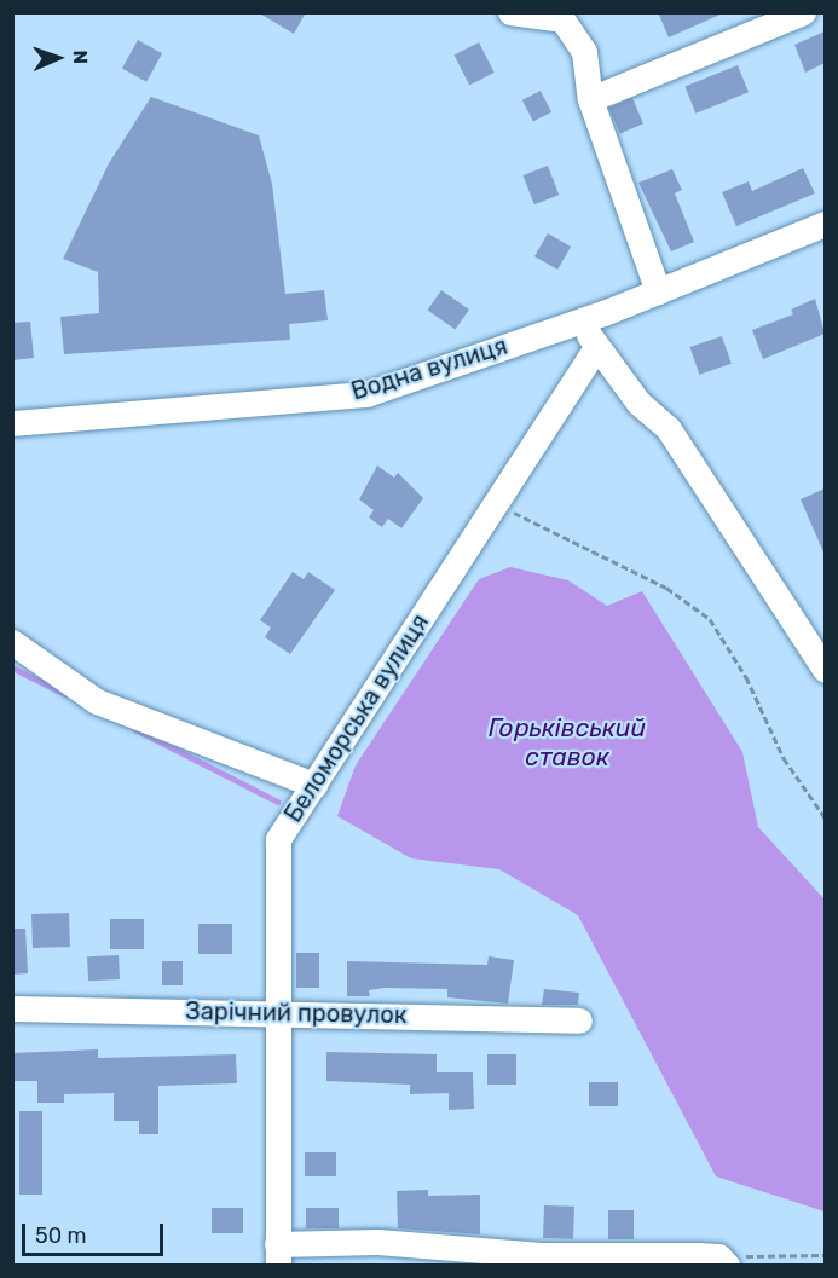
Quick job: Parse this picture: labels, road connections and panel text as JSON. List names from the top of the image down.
{
  "streets": {
    "street": ["Водна вулиця", "Беломорська вулиця", "Зарічний провулок"]
  },
  "crossings": [
    ["Беломорська вулиця", "Зарічний провулок"]
  ],
  "water": ["Горьківський ставок"],
  "scale_bar": "50 m",
  "north": "right"
}
